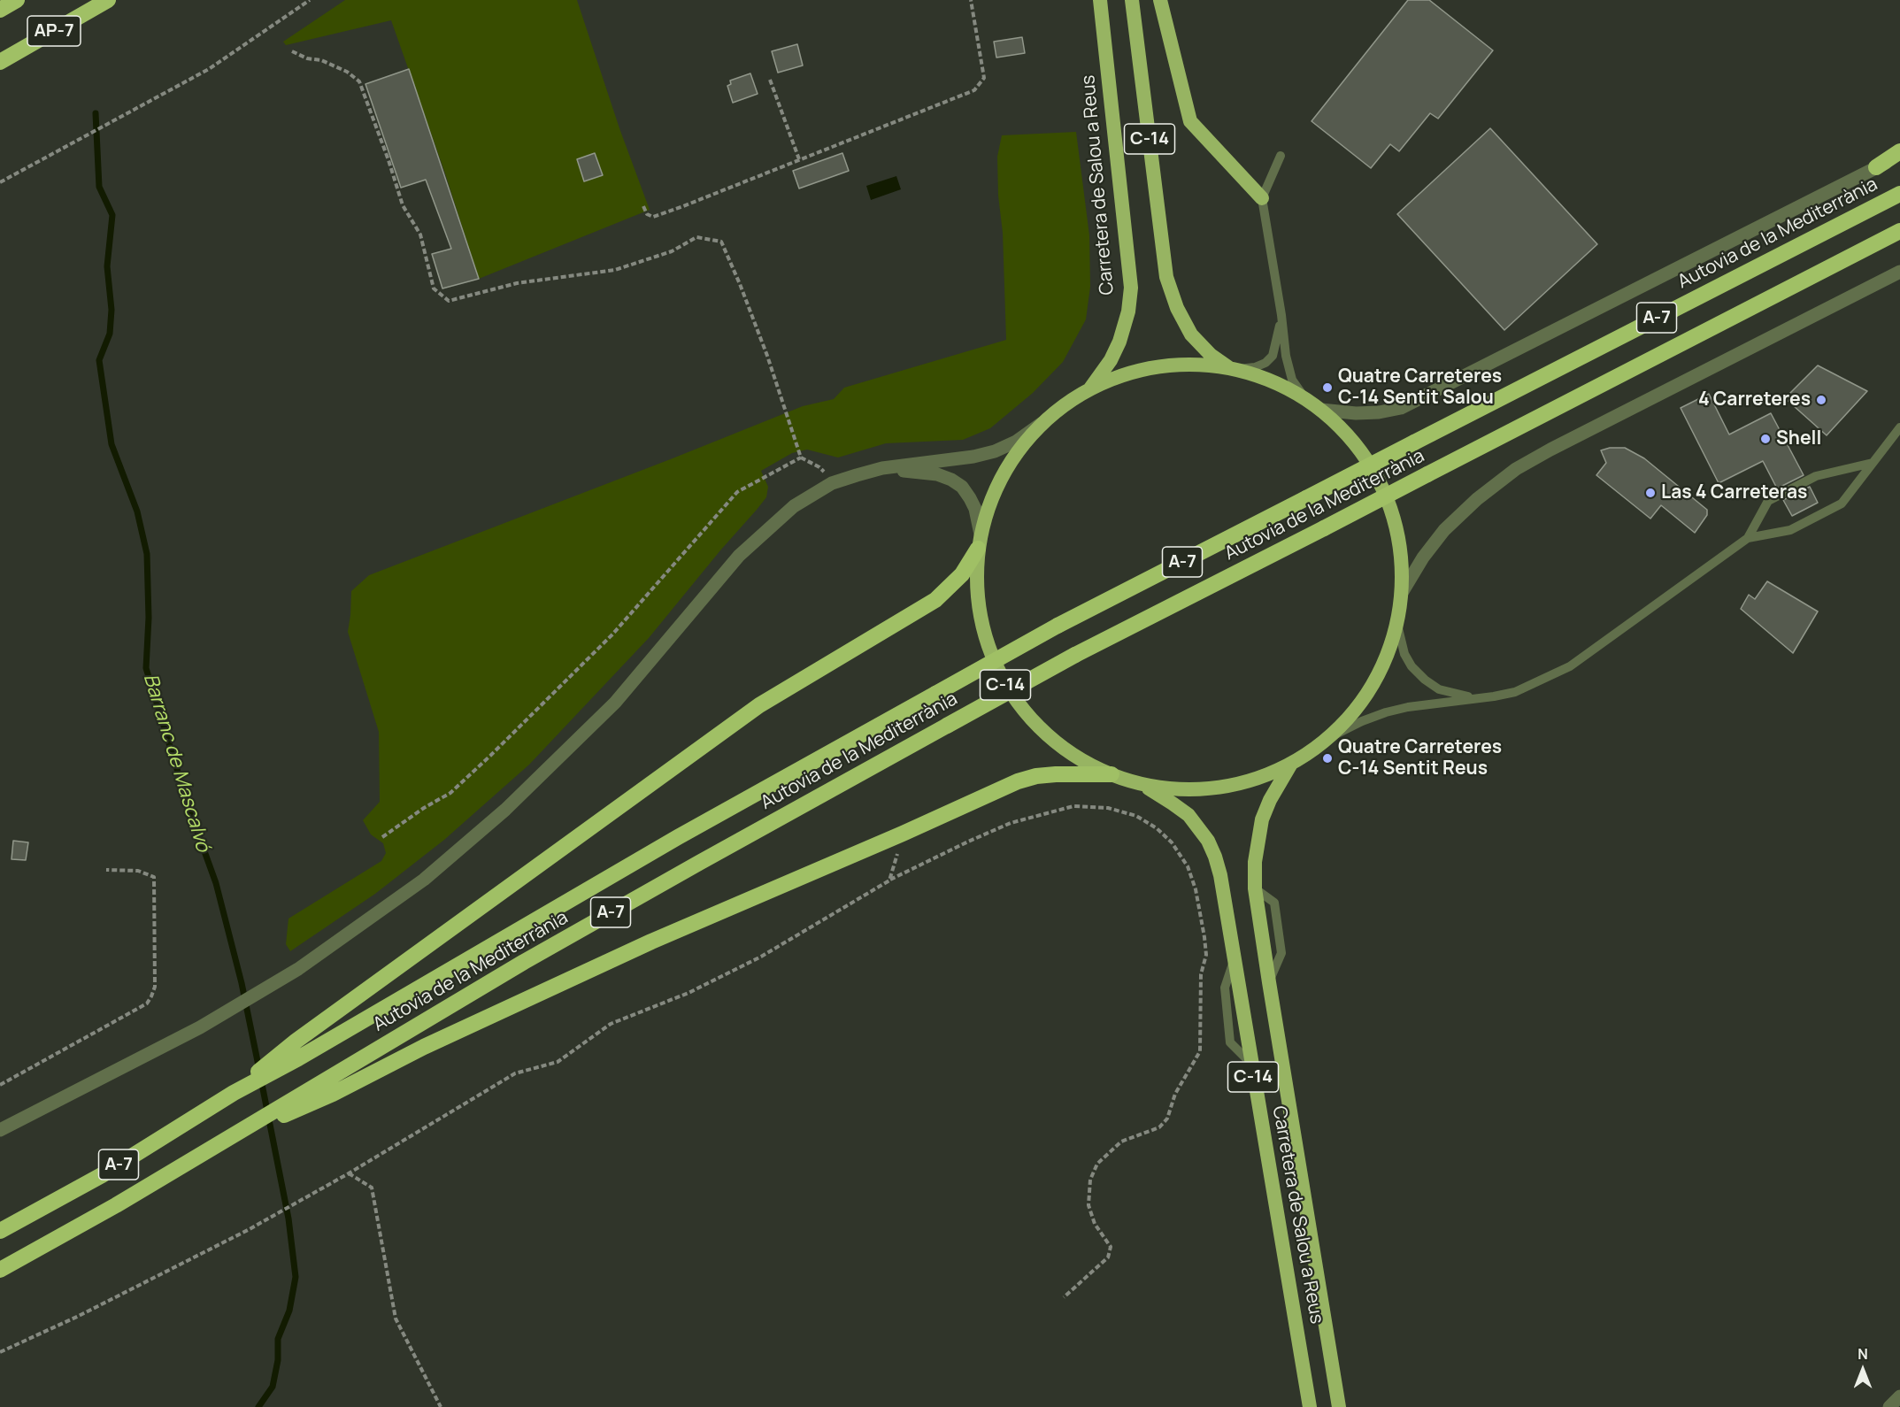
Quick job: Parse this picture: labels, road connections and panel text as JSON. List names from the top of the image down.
{
  "streets": {
    "highway": [
      "AP-7",
      "C-14",
      "Carretera de Salou a Reus",
      "Autovia de la Mediterrània",
      "A-7"
    ]
  },
  "crossings": [
    ["C-14", "Carretera de Salou a Reus"],
    ["Autovia de la Mediterrània", "A-7"]
  ],
  "water": ["Barranc de Mascalvó"],
  "places": [
    "Quatre Carreteres C-14 Sentit Salou",
    "4 Carreteres",
    "Shell",
    "Las 4 Carreteras",
    "Quatre Carreteres C-14 Sentit Reus"
  ],
  "north": "top"
}
